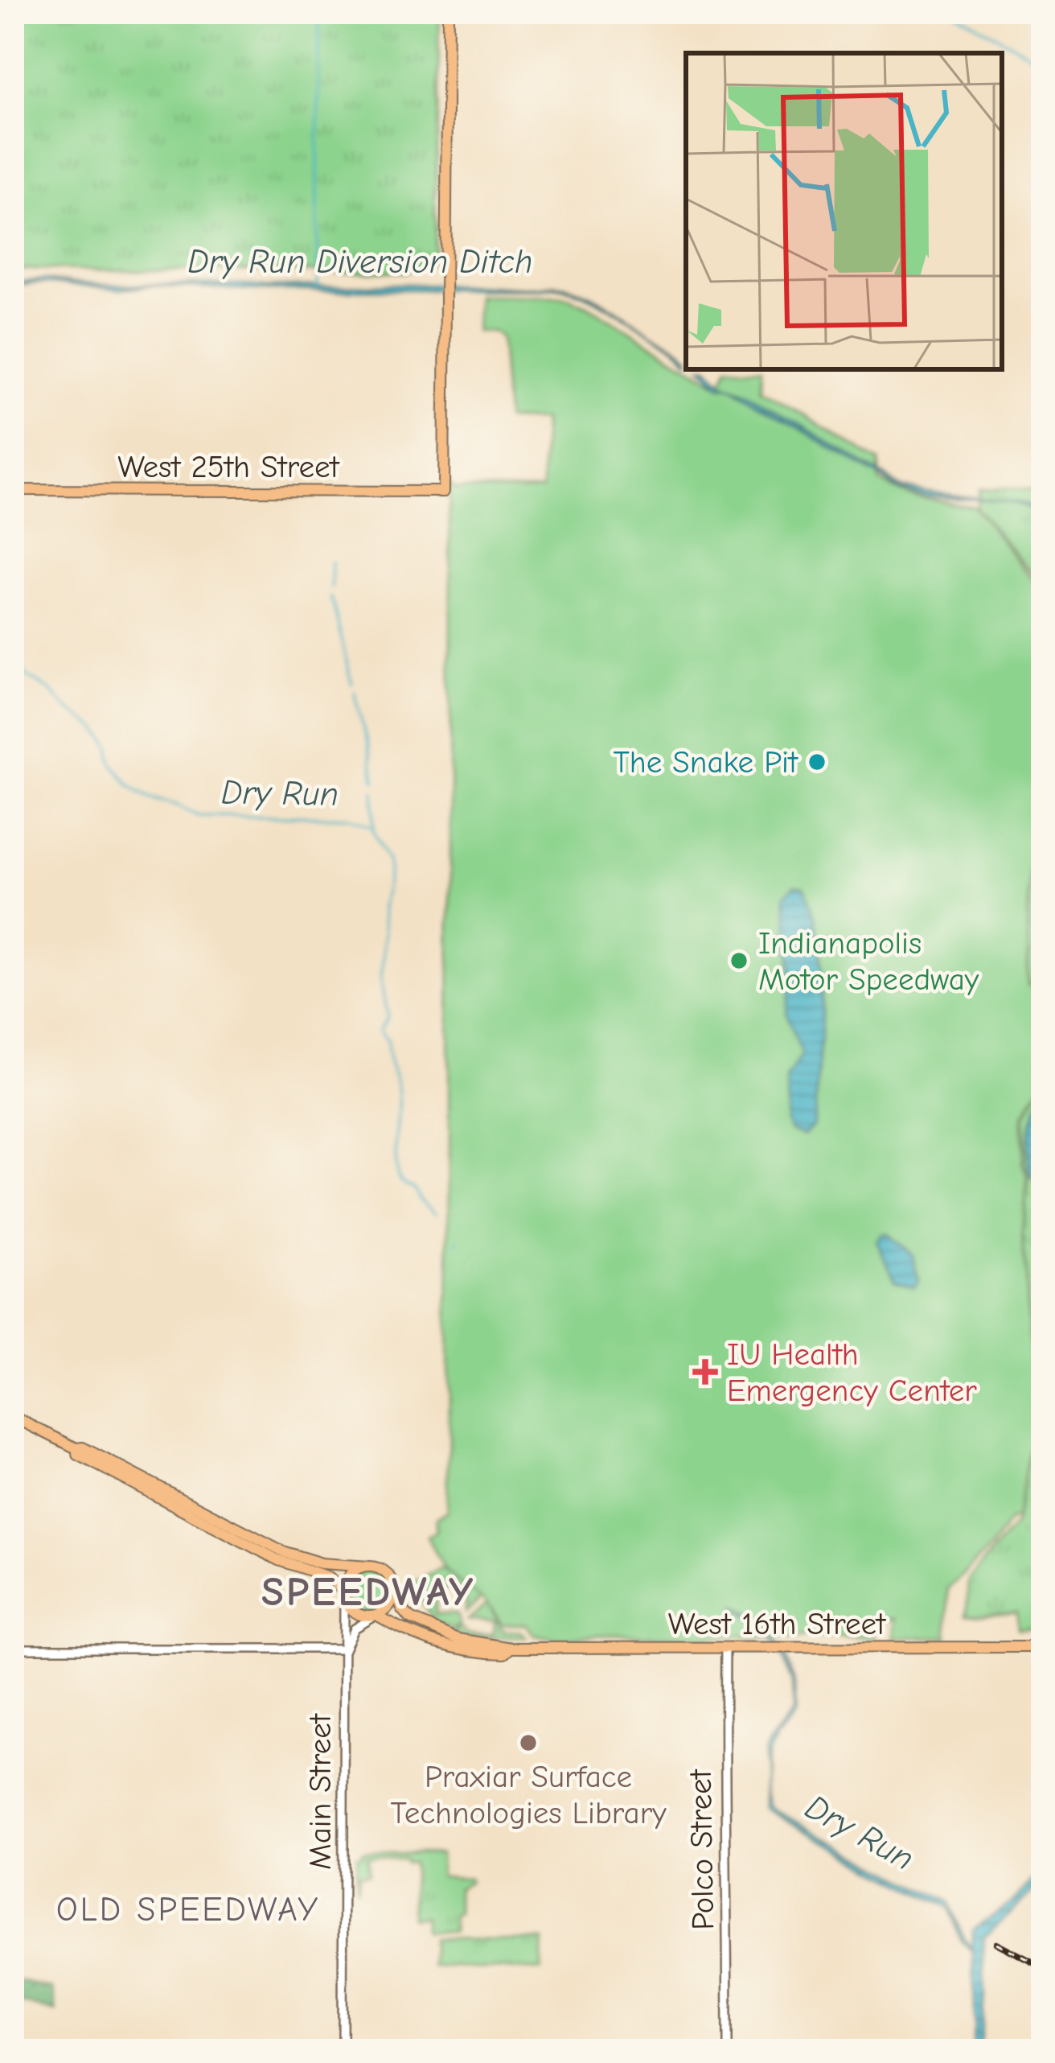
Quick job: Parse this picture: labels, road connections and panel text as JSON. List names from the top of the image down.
{
  "streets": {
    "main road": ["West 25th Street", "West 16th Street"],
    "street": ["Main Street", "Polco Street"]
  },
  "crossings": [
    ["West 16th Street", "Main Street"],
    ["West 16th Street", "Polco Street"]
  ],
  "districts": ["SPEEDWAY", "OLD SPEEDWAY"],
  "water": ["Dry Run Diversion Ditch", "Dry Run"],
  "places": {
    "other": ["The Snake Pit", "Indianapolis Motor Speedway", "Praxiar Surface Technologies Library"],
    "health": ["IU Health Emergency Center"]
  }
}
